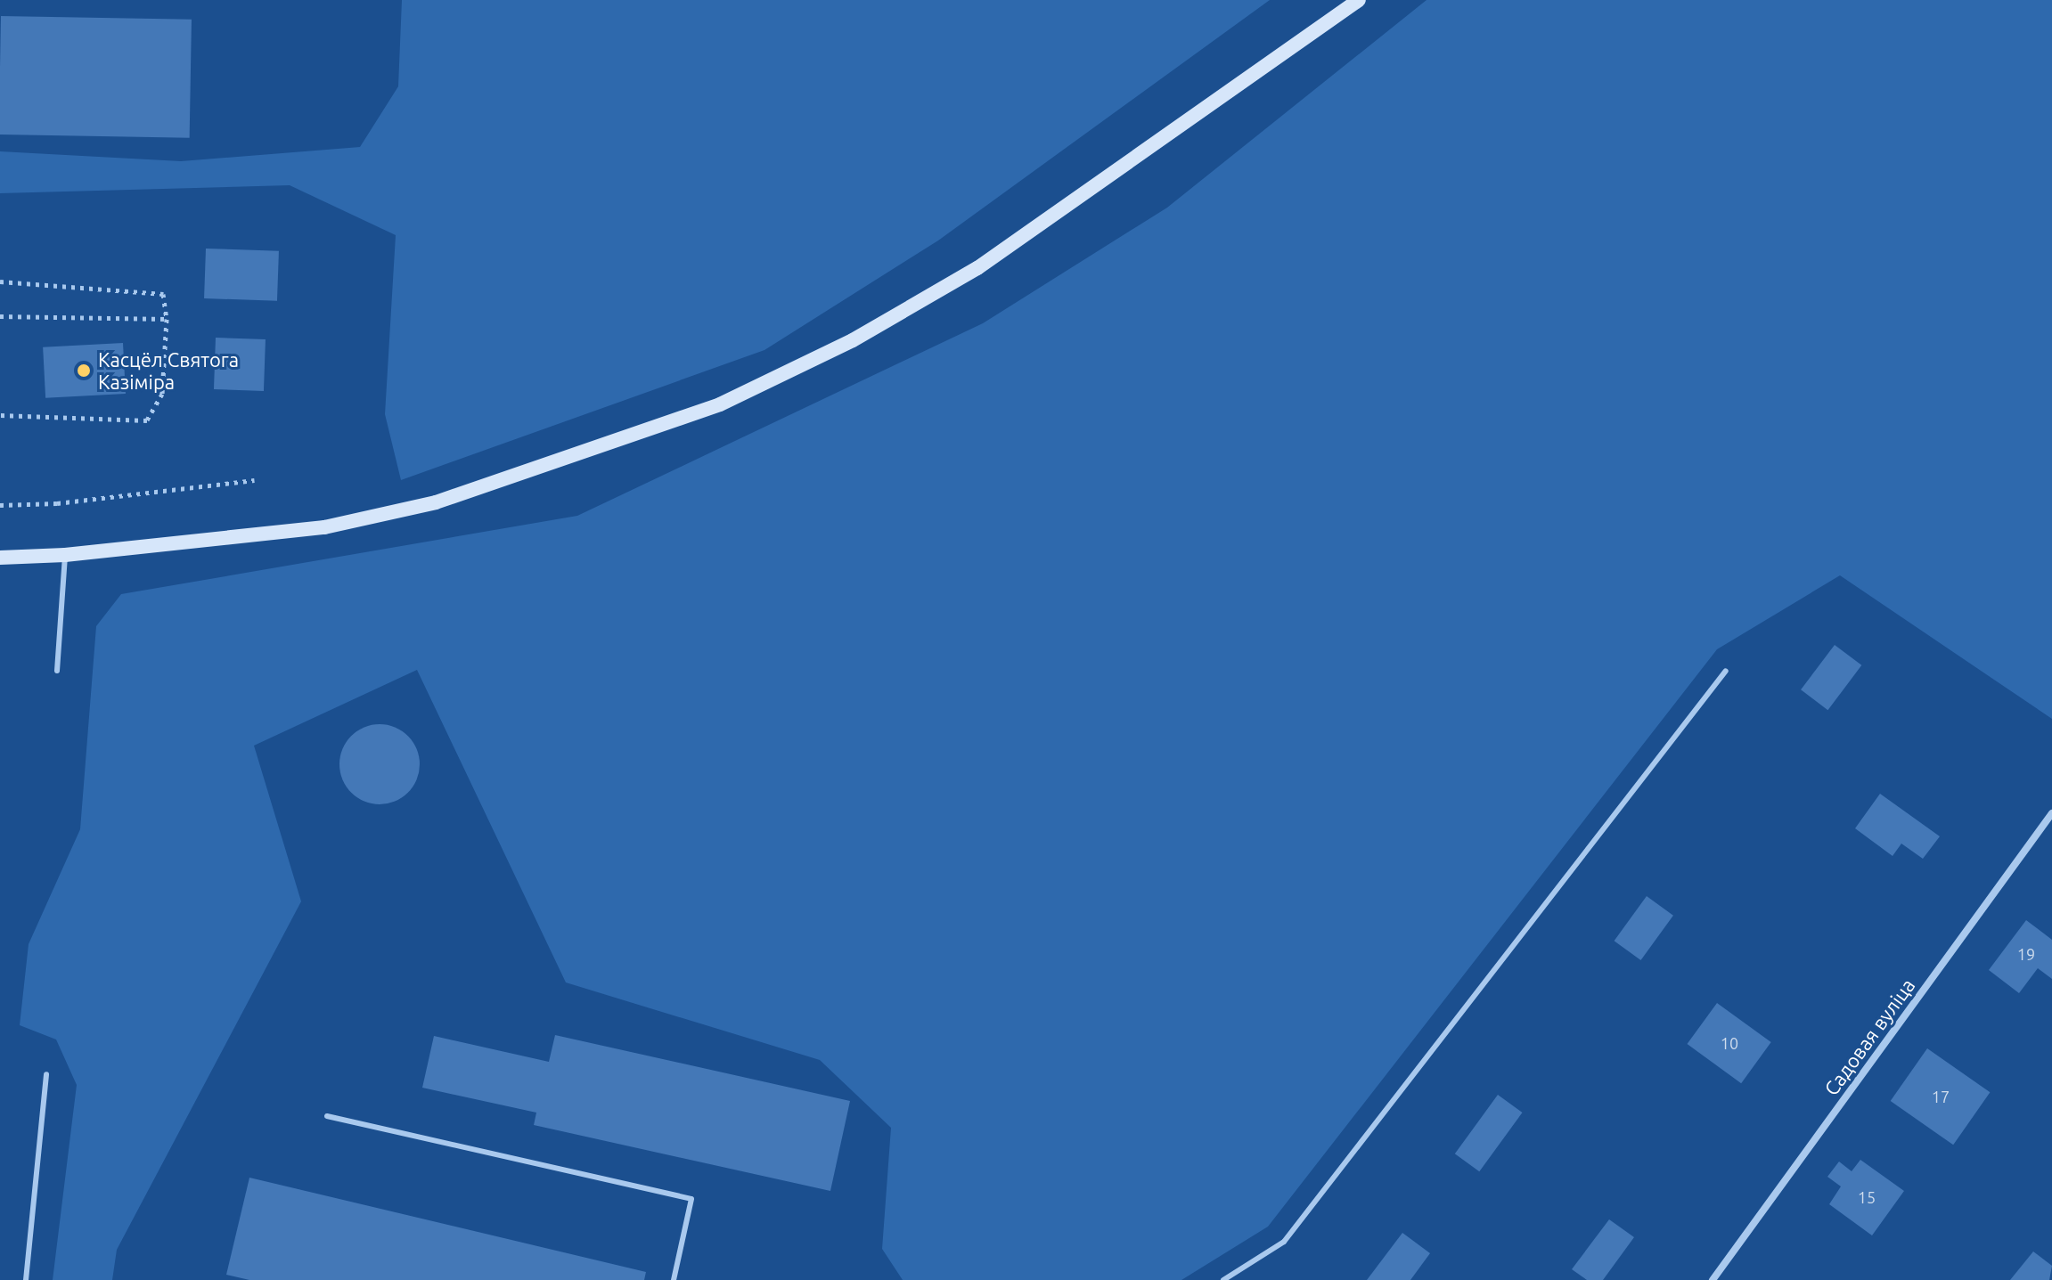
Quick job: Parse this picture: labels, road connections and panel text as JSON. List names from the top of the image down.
{
  "streets": {
    "street": ["Садовая вуліца"]
  },
  "places": ["Касцёл Святога Казіміра"],
  "house_numbers": [
    "19",
    "10",
    "17",
    "15"
  ]
}
